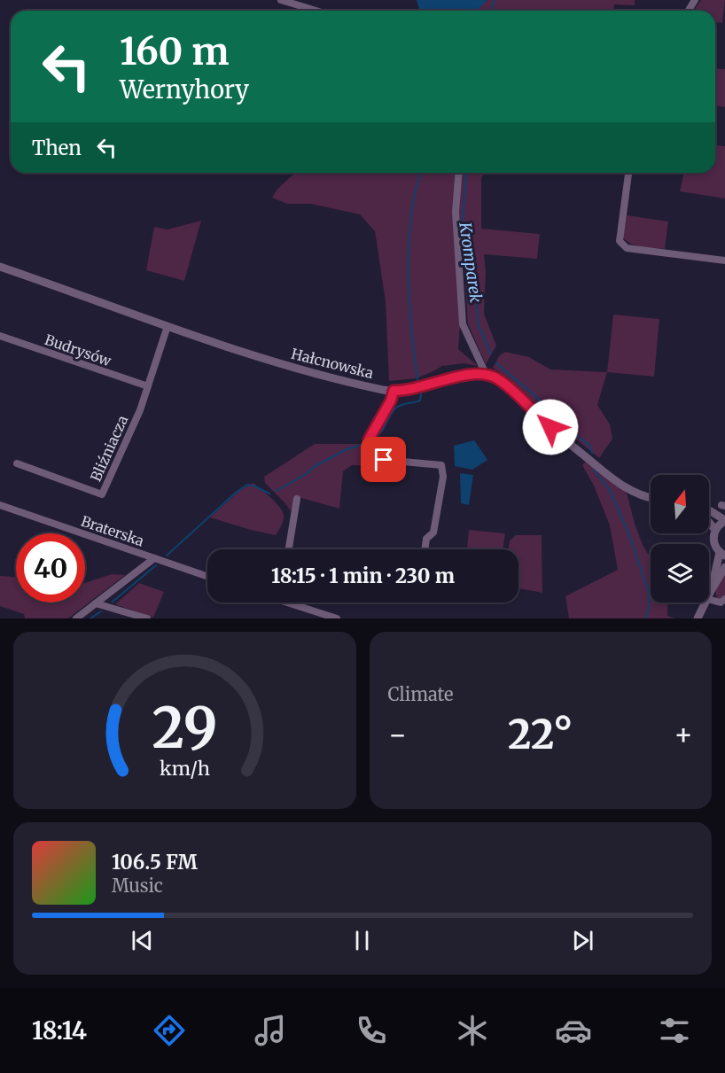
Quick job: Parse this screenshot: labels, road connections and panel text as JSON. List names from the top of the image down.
{
  "streets": {
    "street": [
      "Budrysów",
      "Hałcnowska",
      "Bliźniacza",
      "Braterska"
    ]
  },
  "crossings": [
    ["Budrysów", "Bliźniacza"],
    ["Hałcnowska", "Bliźniacza"]
  ],
  "water": ["Kromparek"],
  "north": "top",
  "page": {
    "turn": ["160 m", "Wernyhory"],
    "then": "Then",
    "limit": "40",
    "trip": "18:15 · 1 min · 230 m",
    "tile": "Climate",
    "heat": ["−", "22°", "+"],
    "song": ["106.5 FM", "Music"],
    "tabs": "18:14",
    "gauge": ["29", "km/h"]
  }
}
